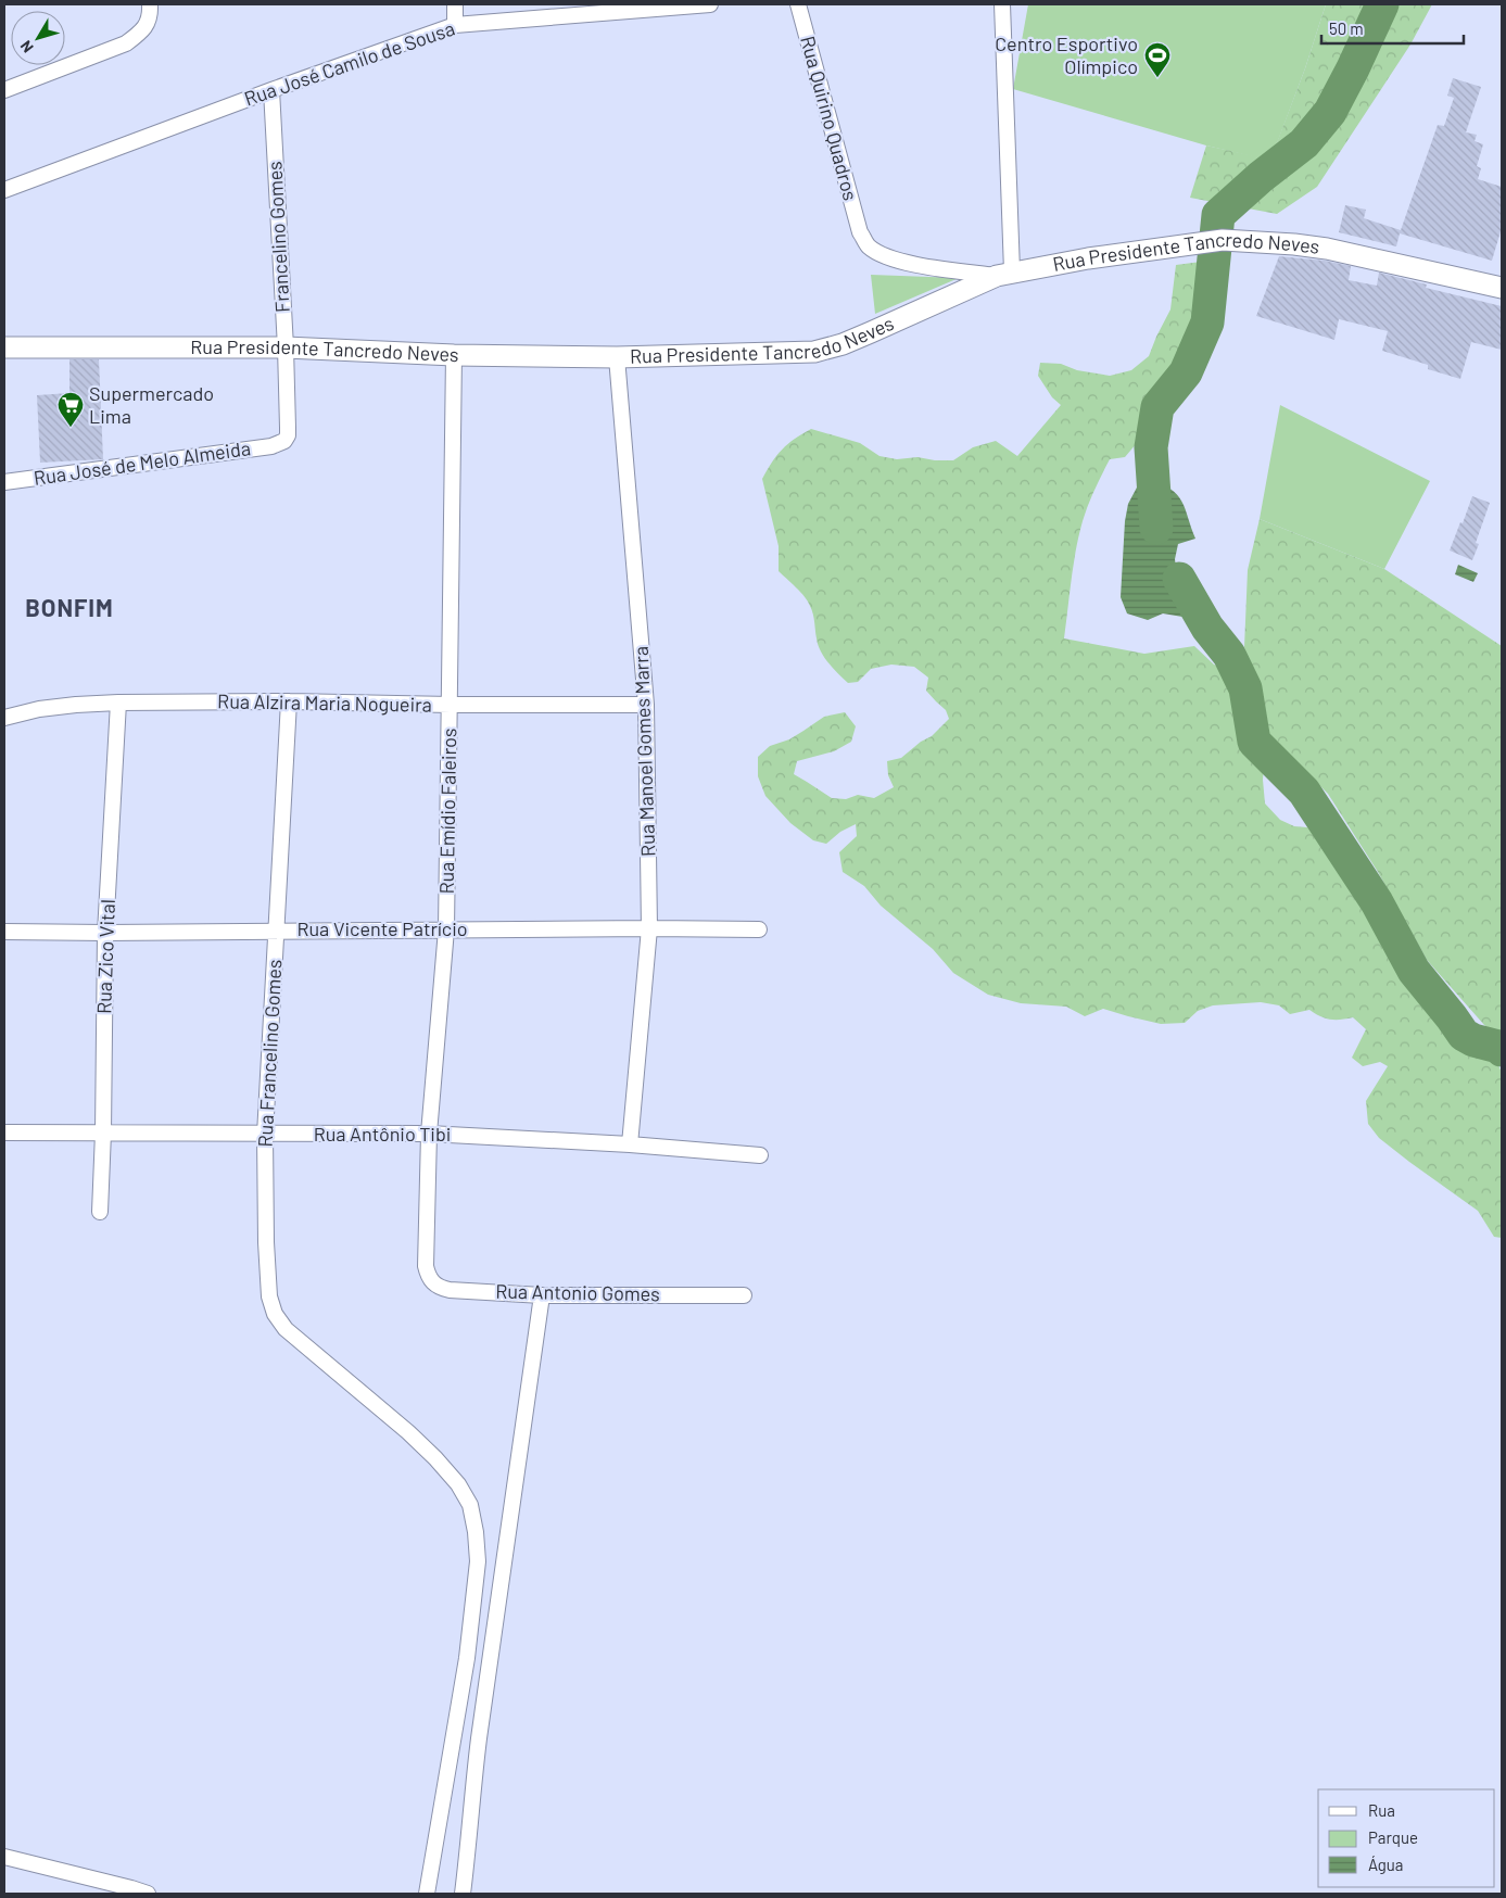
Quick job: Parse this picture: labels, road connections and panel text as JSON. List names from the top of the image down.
{
  "streets": {
    "main road": ["Rua Presidente Tancredo Neves"],
    "street": [
      "Rua José Camilo de Sousa",
      "Rua Quirino Quadros",
      "Francelino Gomes",
      "Rua José de Melo Almeida",
      "Rua Alzira Maria Nogueira",
      "Rua Manoel Gomes Marra",
      "Rua Emídio Faleiros",
      "Rua Vicente Patrício",
      "Rua Zico Vital",
      "Rua Francelino Gomes",
      "Rua Antônio Tibi",
      "Rua Antonio Gomes"
    ]
  },
  "crossings": [
    ["Rua José Camilo de Sousa", "Francelino Gomes"],
    ["Rua Quirino Quadros", "Rua Presidente Tancredo Neves"],
    ["Francelino Gomes", "Rua Presidente Tancredo Neves"],
    ["Francelino Gomes", "Rua José de Melo Almeida"],
    ["Rua Presidente Tancredo Neves", "Rua Manoel Gomes Marra"],
    ["Rua Presidente Tancredo Neves", "Rua Emídio Faleiros"],
    ["Rua Alzira Maria Nogueira", "Rua Manoel Gomes Marra"],
    ["Rua Alzira Maria Nogueira", "Rua Emídio Faleiros"],
    ["Rua Alzira Maria Nogueira", "Rua Zico Vital"],
    ["Rua Alzira Maria Nogueira", "Rua Francelino Gomes"],
    ["Rua Manoel Gomes Marra", "Rua Vicente Patrício"],
    ["Rua Manoel Gomes Marra", "Rua Antônio Tibi"],
    ["Rua Emídio Faleiros", "Rua Vicente Patrício"],
    ["Rua Emídio Faleiros", "Rua Antônio Tibi"],
    ["Rua Emídio Faleiros", "Rua Antonio Gomes"],
    ["Rua Vicente Patrício", "Rua Zico Vital"],
    ["Rua Vicente Patrício", "Rua Francelino Gomes"],
    ["Rua Zico Vital", "Rua Antônio Tibi"],
    ["Rua Francelino Gomes", "Rua Antônio Tibi"]
  ],
  "districts": ["BONFIM"],
  "places": {
    "sports": ["Centro Esportivo Olímpico"],
    "supermarket": ["Supermercado Lima"]
  },
  "legend": ["Rua", "Parque", "Água"],
  "scale_bar": "50 m",
  "north": "bottom left"
}
